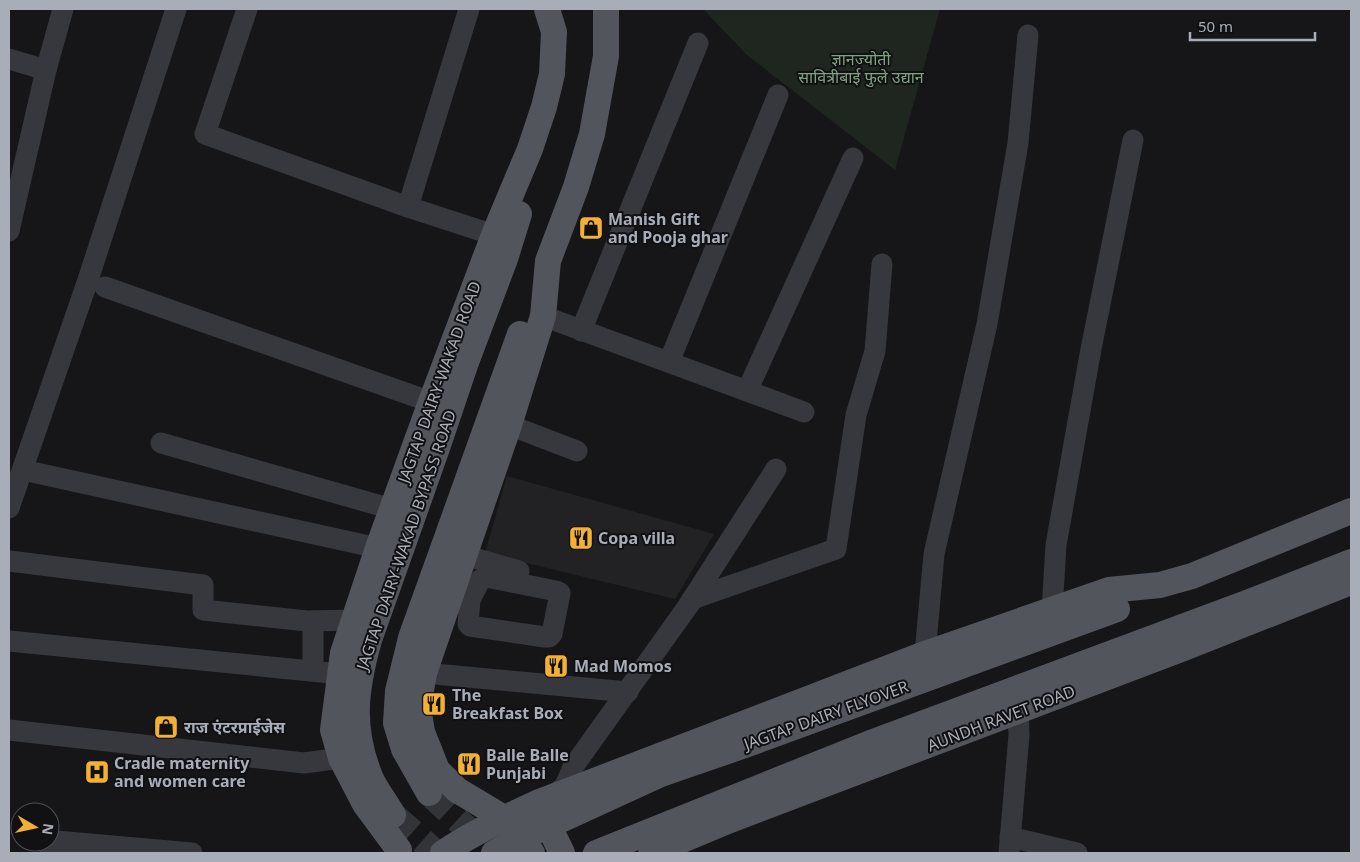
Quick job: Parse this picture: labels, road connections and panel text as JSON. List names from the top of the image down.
{
  "streets": {
    "main road": [
      "JAGTAP DAIRY-WAKAD ROAD",
      "JAGTAP DAIRY-WAKAD BYPASS ROAD",
      "JAGTAP DAIRY FLYOVER",
      "AUNDH RAVET ROAD"
    ]
  },
  "crossings": [
    ["JAGTAP DAIRY-WAKAD ROAD", "JAGTAP DAIRY-WAKAD BYPASS ROAD"]
  ],
  "parks": ["ज्ञानज्योती सावित्रीबाई फुले उद्यान"],
  "places": {
    "shop": ["Manish Gift and Pooja ghar", "राज एंटरप्राईजेस"],
    "restaurant": [
      "Copa villa",
      "Mad Momos",
      "The Breakfast Box",
      "Balle Balle Punjabi"
    ],
    "hospital": ["Cradle maternity and women care"]
  },
  "scale_bar": "50 m",
  "north": "right"
}
